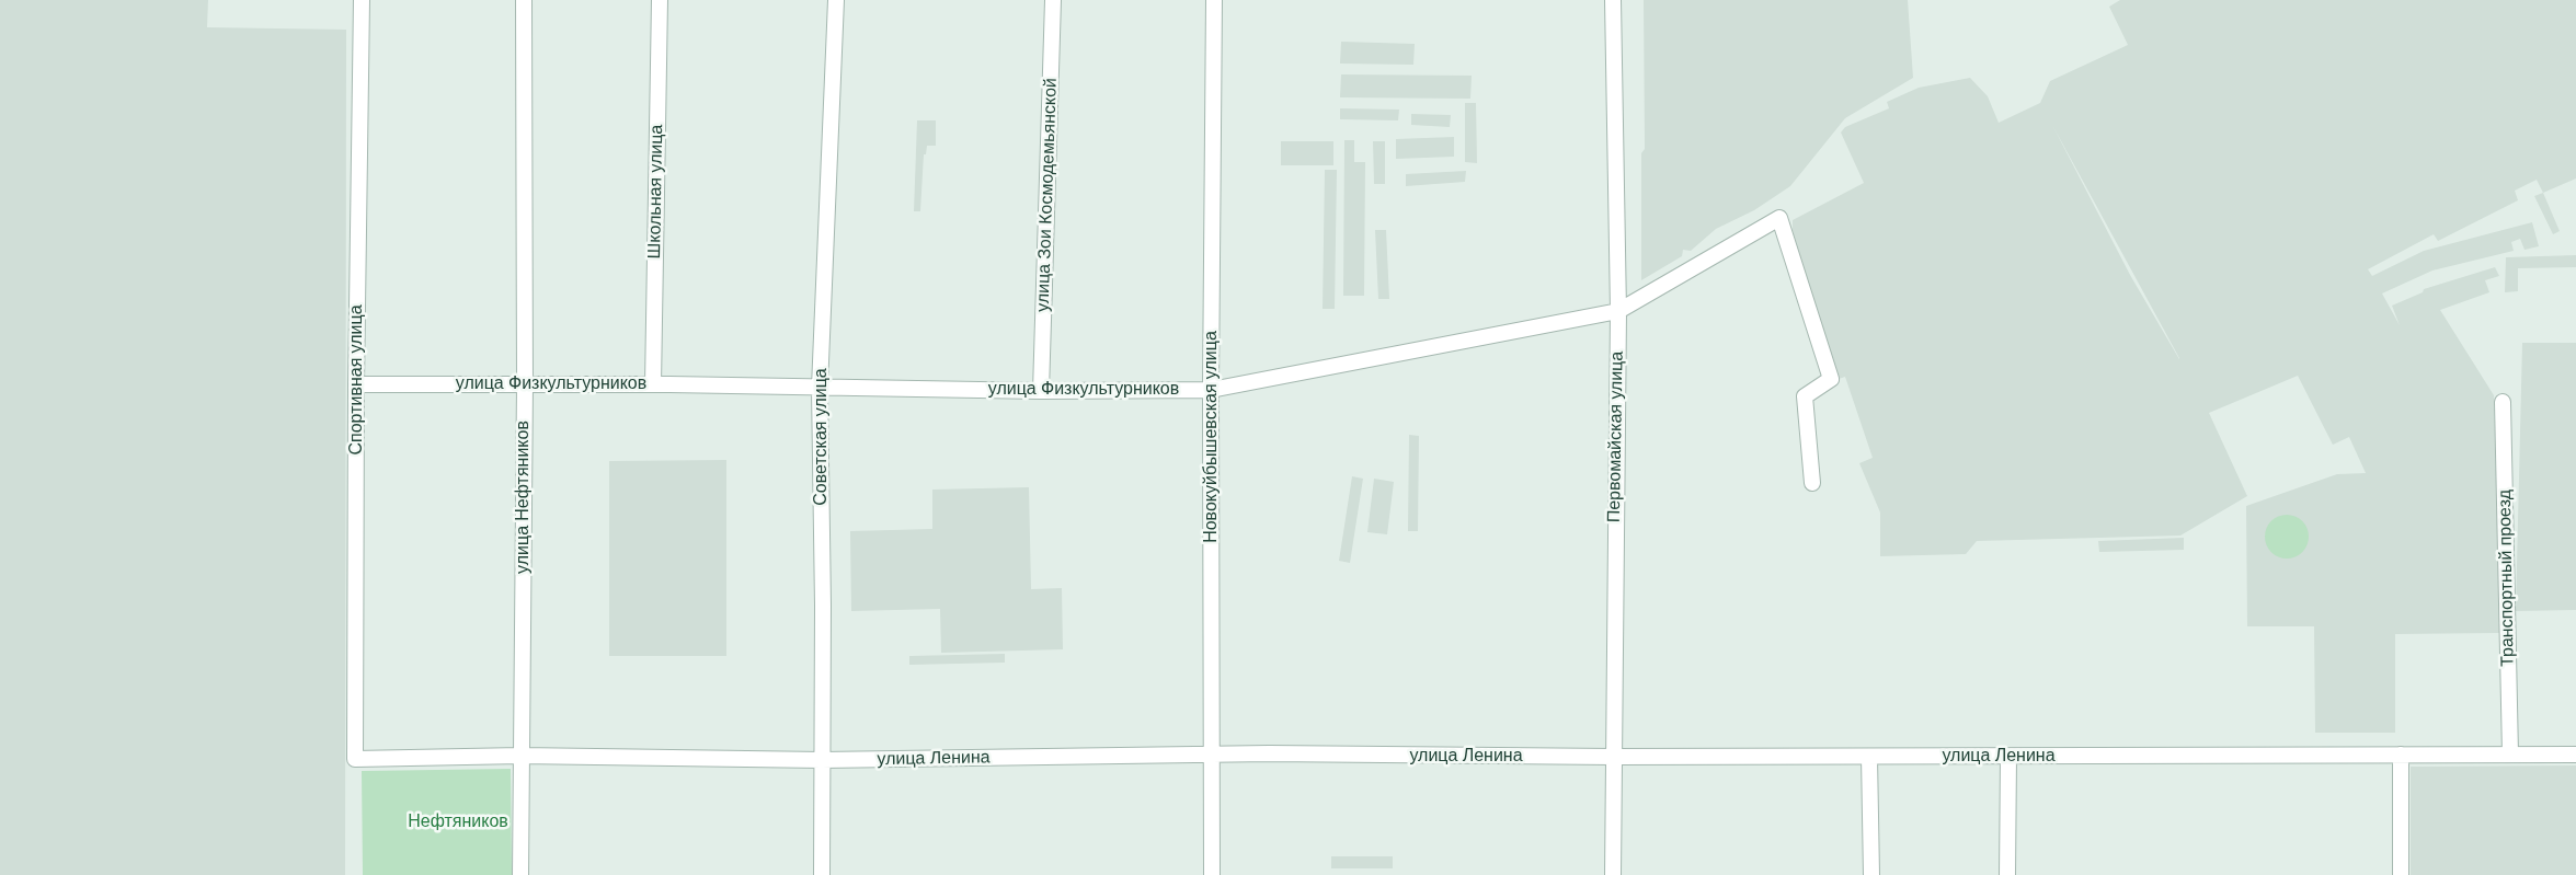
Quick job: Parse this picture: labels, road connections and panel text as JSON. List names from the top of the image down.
{
  "streets": {
    "street": [
      "Школьная улица",
      "улица Зои Космодемьянской",
      "Спортивная улица",
      "улица Физкультурников",
      "Советская улица",
      "Новокуйбышевская улица",
      "Первомайская улица",
      "улица Нефтяников",
      "Транспортный проезд",
      "улица Ленина"
    ]
  },
  "crossings": [
    ["Школьная улица", "улица Физкультурников"],
    ["улица Зои Космодемьянской", "улица Физкультурников"],
    ["Спортивная улица", "улица Физкультурников"],
    ["Спортивная улица", "улица Ленина"],
    ["улица Физкультурников", "Советская улица"],
    ["улица Физкультурников", "Новокуйбышевская улица"],
    ["улица Физкультурников", "Первомайская улица"],
    ["улица Физкультурников", "улица Нефтяников"],
    ["Советская улица", "улица Ленина"],
    ["Новокуйбышевская улица", "улица Ленина"],
    ["Первомайская улица", "улица Ленина"],
    ["улица Нефтяников", "улица Ленина"],
    ["Транспортный проезд", "улица Ленина"]
  ],
  "parks": ["Нефтяников"]
}
